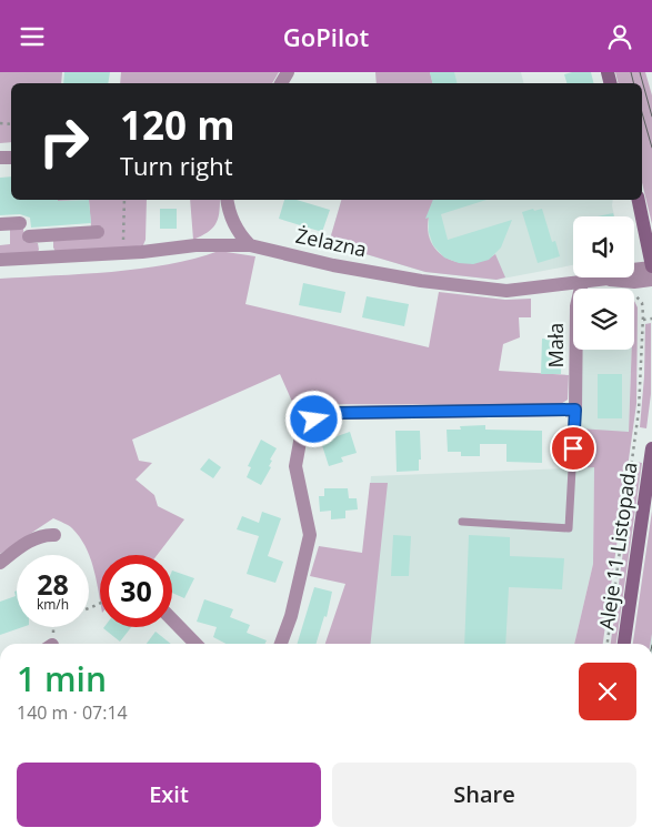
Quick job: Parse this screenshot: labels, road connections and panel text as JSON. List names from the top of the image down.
{
  "streets": {
    "main road": ["Aleje 11 Listopada"],
    "street": ["Żelazna", "Mała"]
  },
  "crossings": [
    ["Żelazna", "Mała"]
  ],
  "page": {
    "header": "GoPilot",
    "turn": ["120 m", "Turn right"],
    "speed": "28 km/h",
    "limit": "30",
    "heading": ["1 min", "140 m · 07:14"],
    "buttons": ["Exit", "Share"]
  }
}
